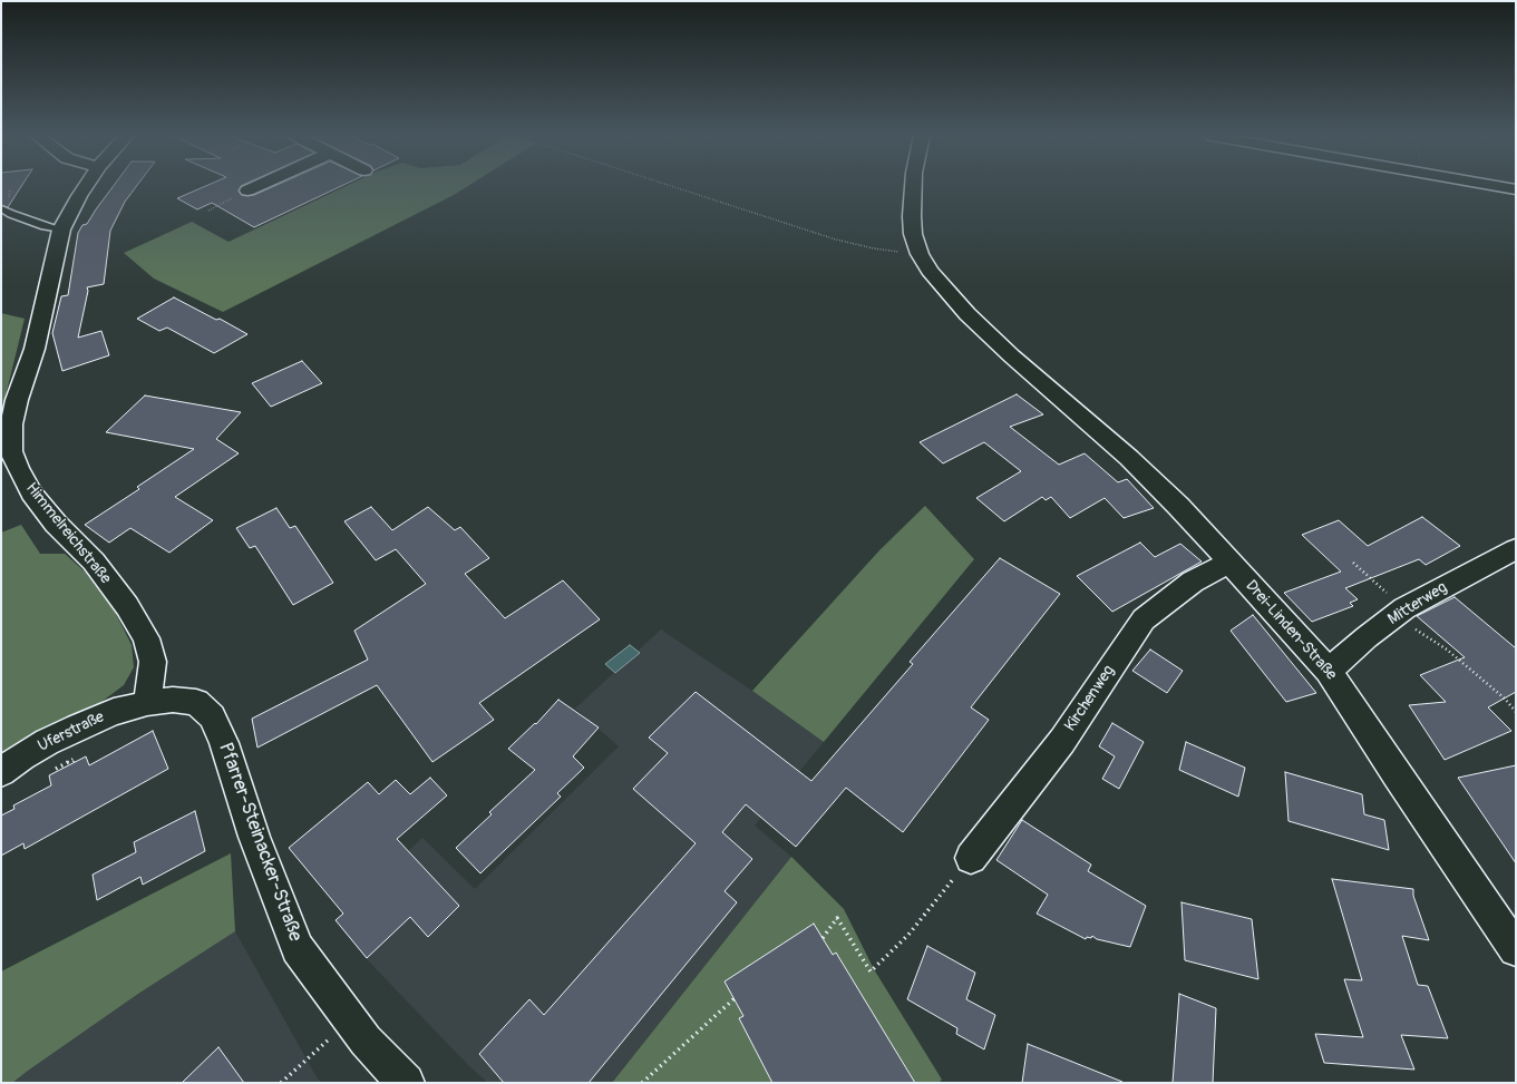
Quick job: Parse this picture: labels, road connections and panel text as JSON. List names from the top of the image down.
{
  "streets": {
    "street": [
      "Himmelreichstraße",
      "Mitterweg",
      "Drei-Linden-Straße",
      "Kirchenweg",
      "Uferstraße",
      "Pfarrer-Steinacker-Straße"
    ]
  },
  "crossings": [
    ["Himmelreichstraße", "Uferstraße"],
    ["Himmelreichstraße", "Pfarrer-Steinacker-Straße"],
    ["Mitterweg", "Drei-Linden-Straße"],
    ["Drei-Linden-Straße", "Kirchenweg"],
    ["Uferstraße", "Pfarrer-Steinacker-Straße"]
  ]
}
